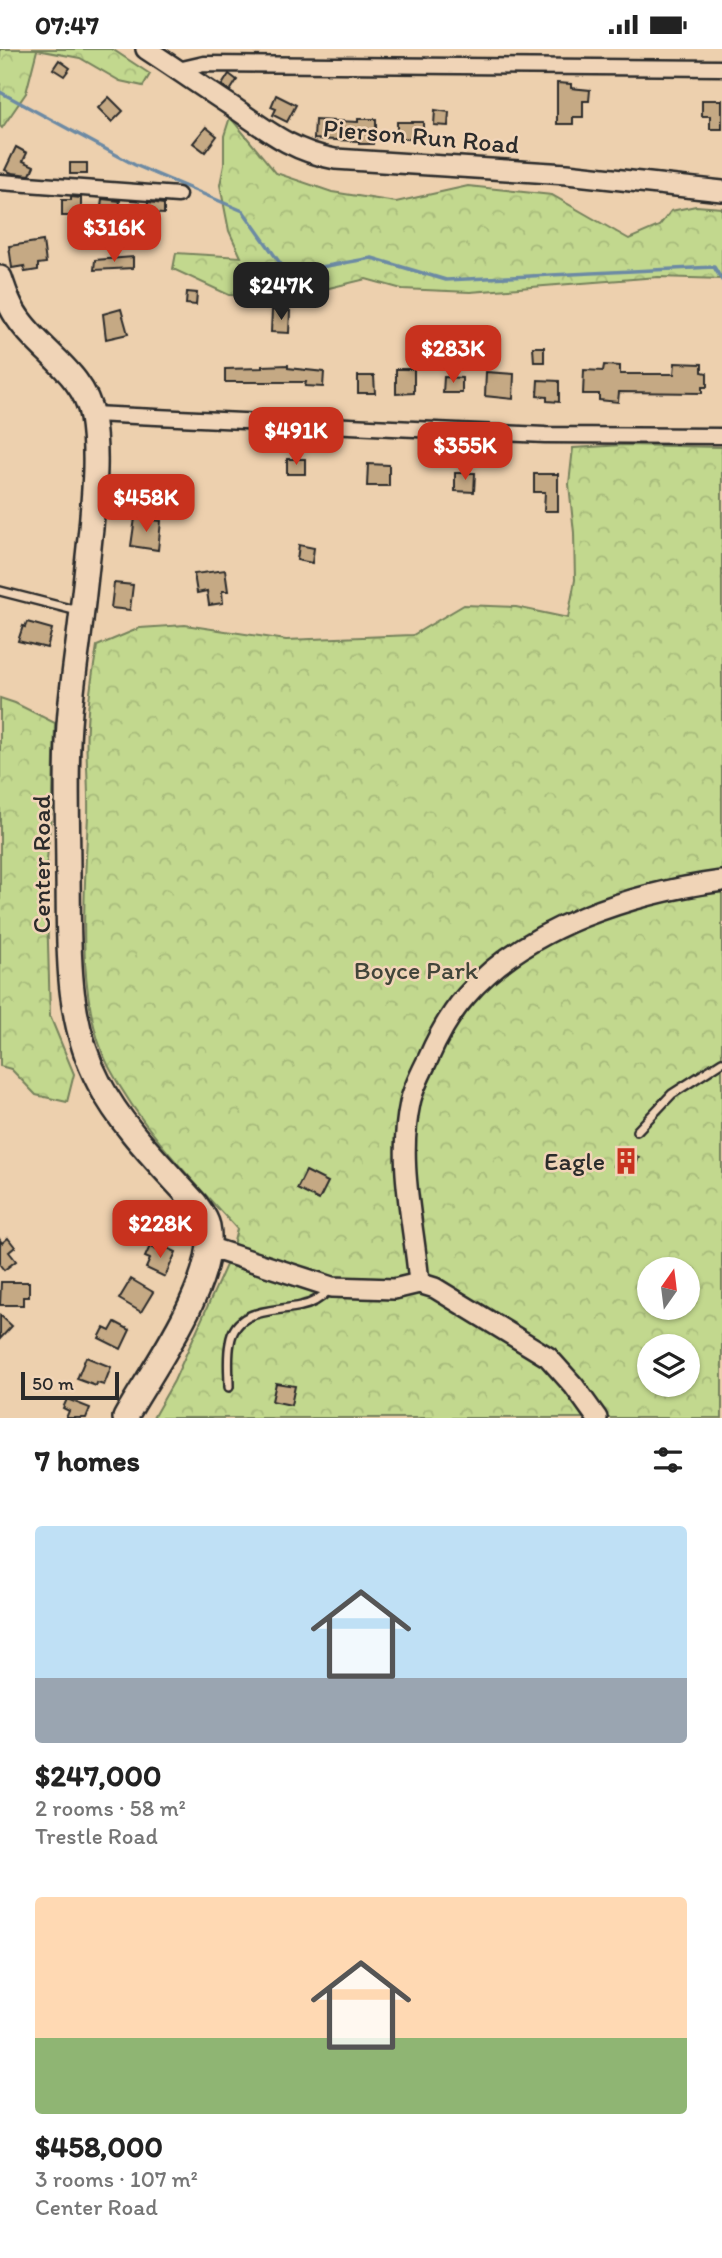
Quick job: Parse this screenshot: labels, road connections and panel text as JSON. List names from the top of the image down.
{
  "streets": {
    "main road": ["Center Road"],
    "street": ["Pierson Run Road"]
  },
  "parks": ["Boyce Park"],
  "places": {
    "building": ["Eagle"]
  },
  "scale_bar": "50 m",
  "north": "top",
  "page": {
    "status": "07:47",
    "price": [
      "$316K",
      "$247K",
      "$283K",
      "$491K",
      "$355K",
      "$458K",
      "$228K"
    ],
    "scale": "50 m",
    "heading": "7 homes",
    "list": [
      {
        "name": "$247,000",
        "note": "2 rooms · 58 m² · Trestle Road"
      },
      {
        "name": "$458,000",
        "note": "3 rooms · 107 m² · Center Road"
      }
    ]
  }
}
